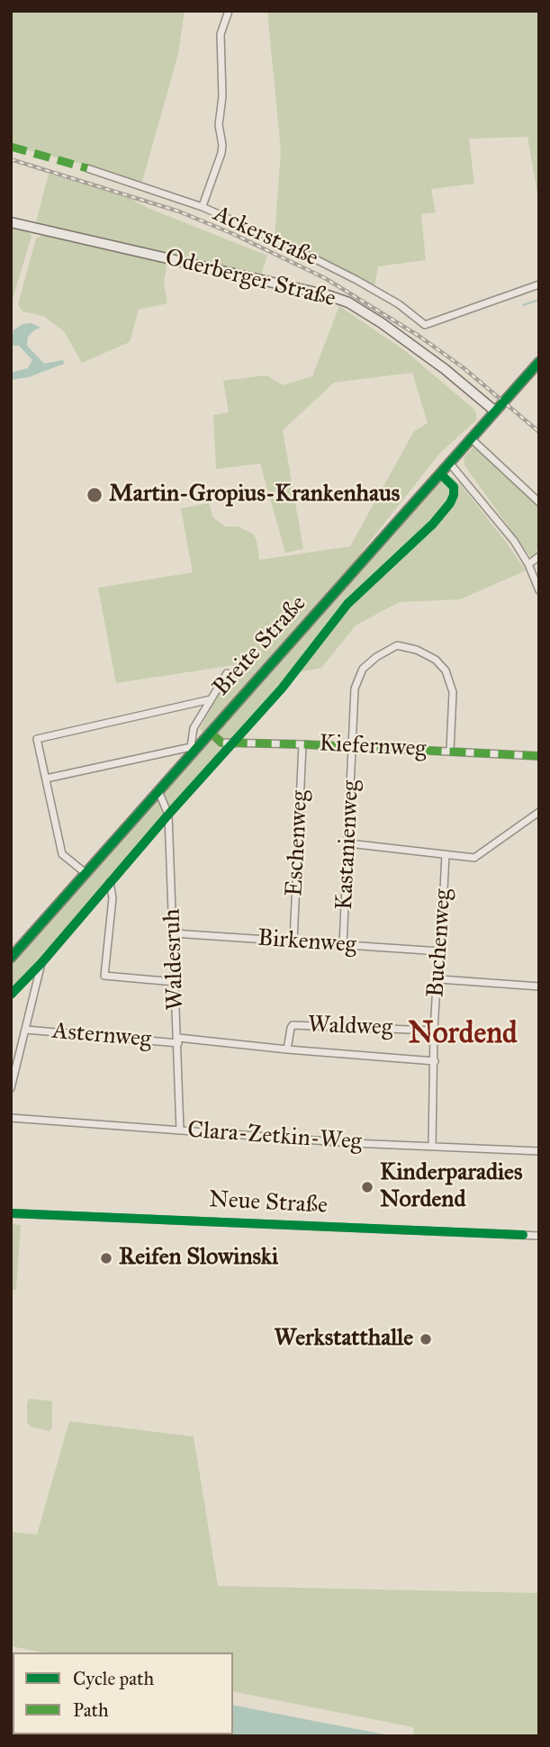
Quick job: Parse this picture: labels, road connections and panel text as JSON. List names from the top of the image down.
{
  "streets": {
    "main road": ["Oderberger Straße", "Breite Straße"],
    "street": [
      "Ackerstraße",
      "Kiefernweg",
      "Eschenweg",
      "Kastanienweg",
      "Birkenweg",
      "Buchenweg",
      "Waldesruh",
      "Waldweg",
      "Asternweg",
      "Clara-Zetkin-Weg",
      "Neue Straße"
    ]
  },
  "crossings": [
    ["Oderberger Straße", "Breite Straße"],
    ["Breite Straße", "Kiefernweg"],
    ["Breite Straße", "Waldesruh"],
    ["Kiefernweg", "Eschenweg"],
    ["Kiefernweg", "Kastanienweg"],
    ["Eschenweg", "Birkenweg"],
    ["Kastanienweg", "Birkenweg"],
    ["Birkenweg", "Buchenweg"],
    ["Birkenweg", "Waldesruh"],
    ["Buchenweg", "Waldweg"],
    ["Buchenweg", "Clara-Zetkin-Weg"],
    ["Waldesruh", "Waldweg"],
    ["Waldesruh", "Asternweg"],
    ["Waldesruh", "Clara-Zetkin-Weg"],
    ["Waldweg", "Asternweg"]
  ],
  "districts": ["Nordend"],
  "places": [
    "Martin-Gropius-Krankenhaus",
    "Kinderparadies Nordend",
    "Reifen Slowinski",
    "Werkstatthalle"
  ],
  "legend": ["Cycle path", "Path"]
}
